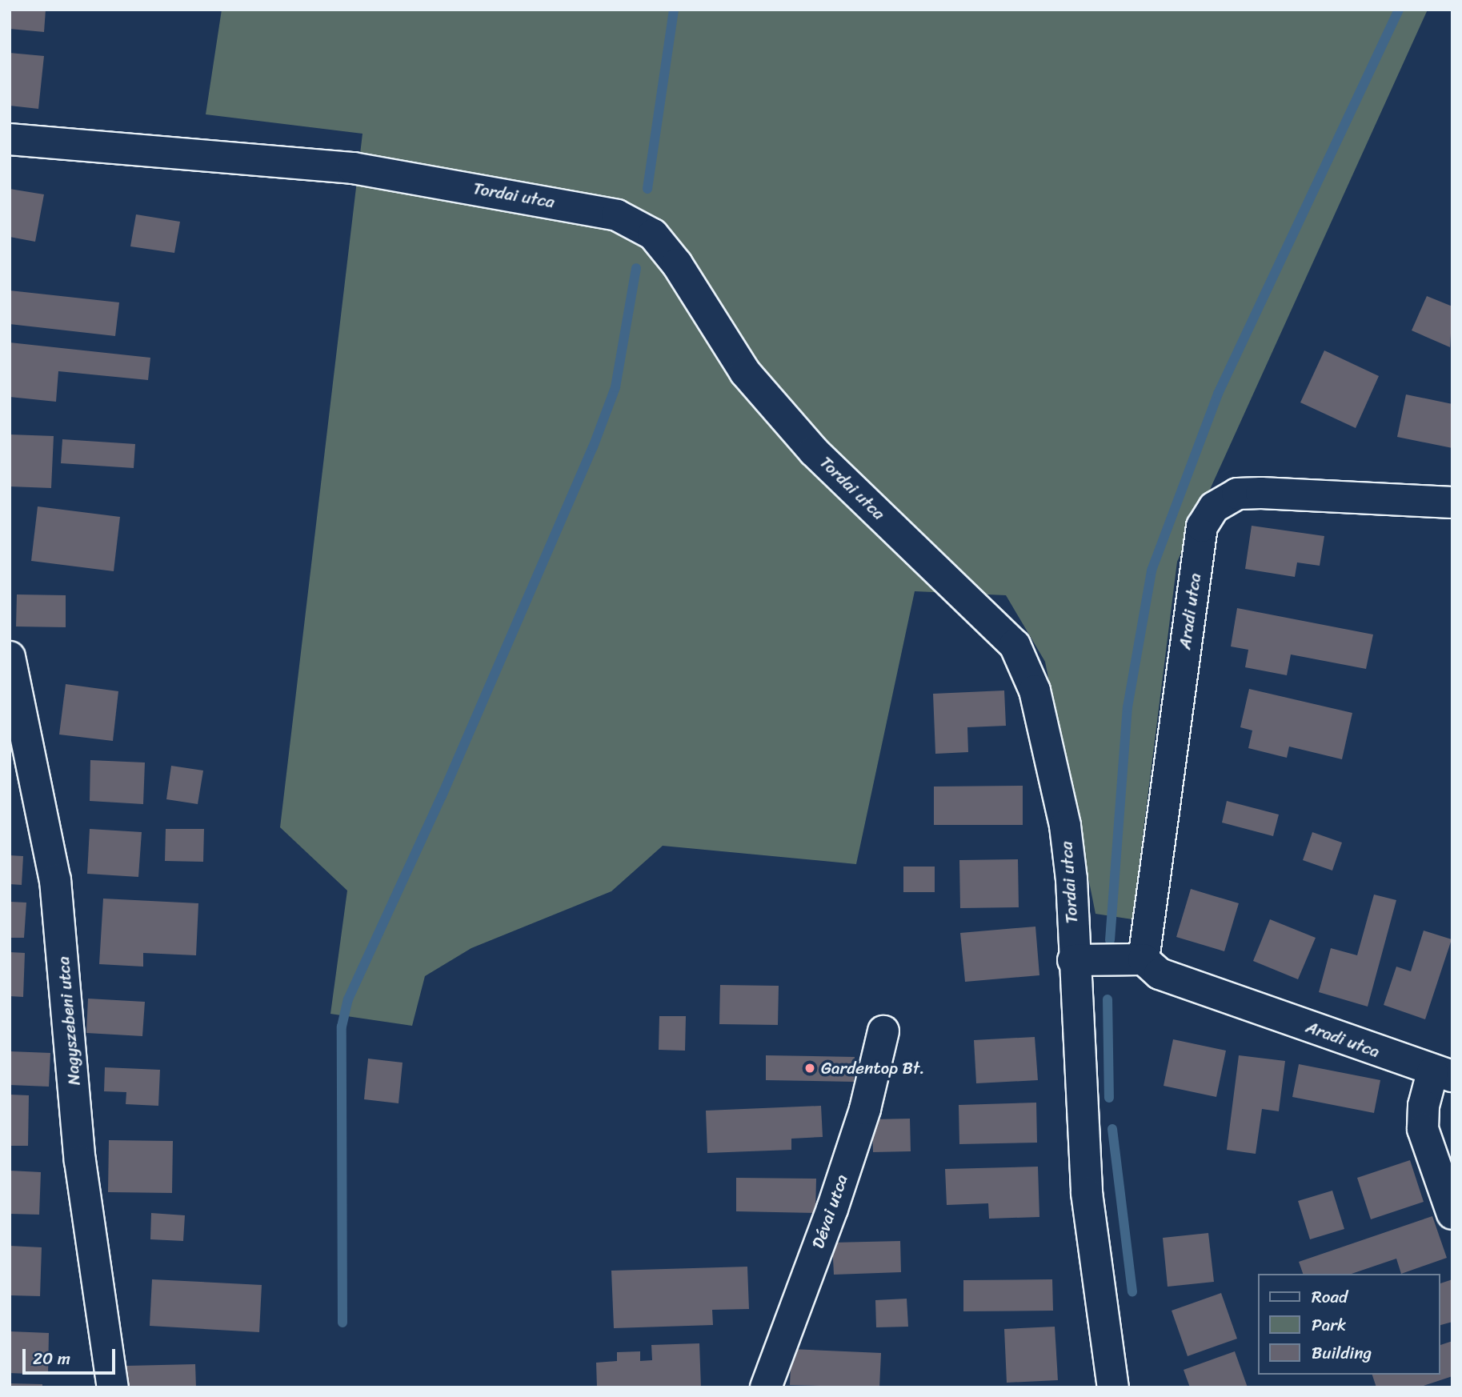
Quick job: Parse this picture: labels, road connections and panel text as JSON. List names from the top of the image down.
{
  "streets": {
    "street": [
      "Tordai utca",
      "Aradi utca",
      "Nagyszebeni utca",
      "Dévai utca"
    ]
  },
  "places": ["Gardentop Bt."],
  "legend": ["Road", "Park", "Building"],
  "scale_bar": "20 m"
}
